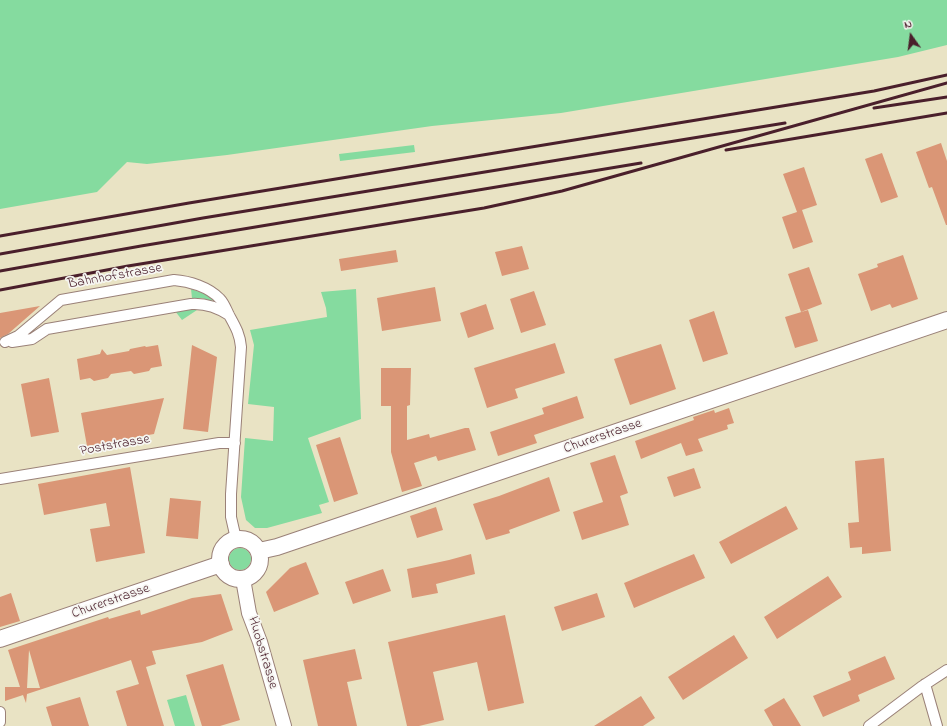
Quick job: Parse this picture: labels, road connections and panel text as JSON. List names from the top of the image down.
{
  "streets": {
    "main road": ["Churerstrasse"],
    "street": ["Bahnhofstrasse", "Poststrasse", "Huobstrasse"]
  },
  "crossings": [
    ["Bahnhofstrasse", "Churerstrasse"],
    ["Bahnhofstrasse", "Poststrasse"],
    ["Bahnhofstrasse", "Huobstrasse"],
    ["Churerstrasse", "Huobstrasse"]
  ],
  "north": "top"
}
